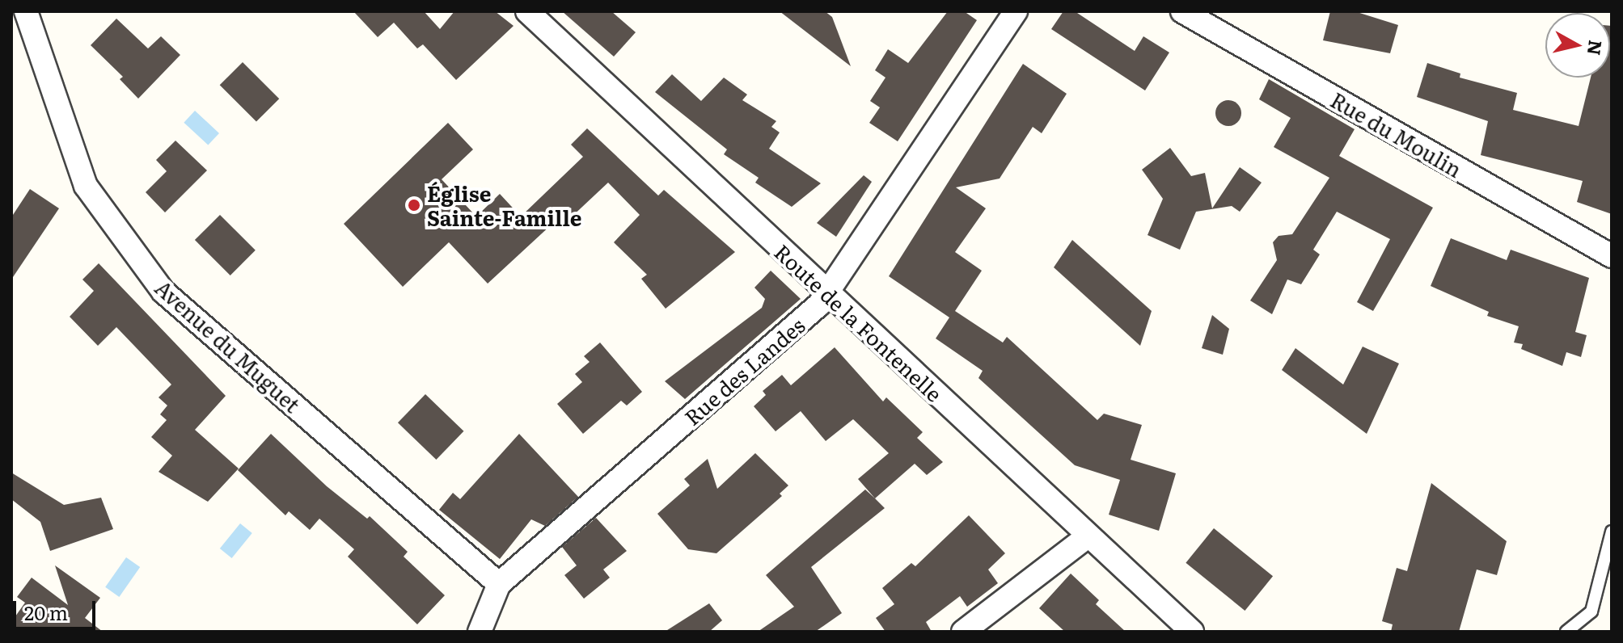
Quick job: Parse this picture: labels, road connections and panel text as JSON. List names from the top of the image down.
{
  "streets": {
    "street": [
      "Rue du Moulin",
      "Route de la Fontenelle",
      "Avenue du Muguet",
      "Rue des Landes"
    ]
  },
  "crossings": [
    ["Route de la Fontenelle", "Rue des Landes"],
    ["Avenue du Muguet", "Rue des Landes"]
  ],
  "places": ["Église Sainte-Famille"],
  "scale_bar": "20 m",
  "north": "right"
}
